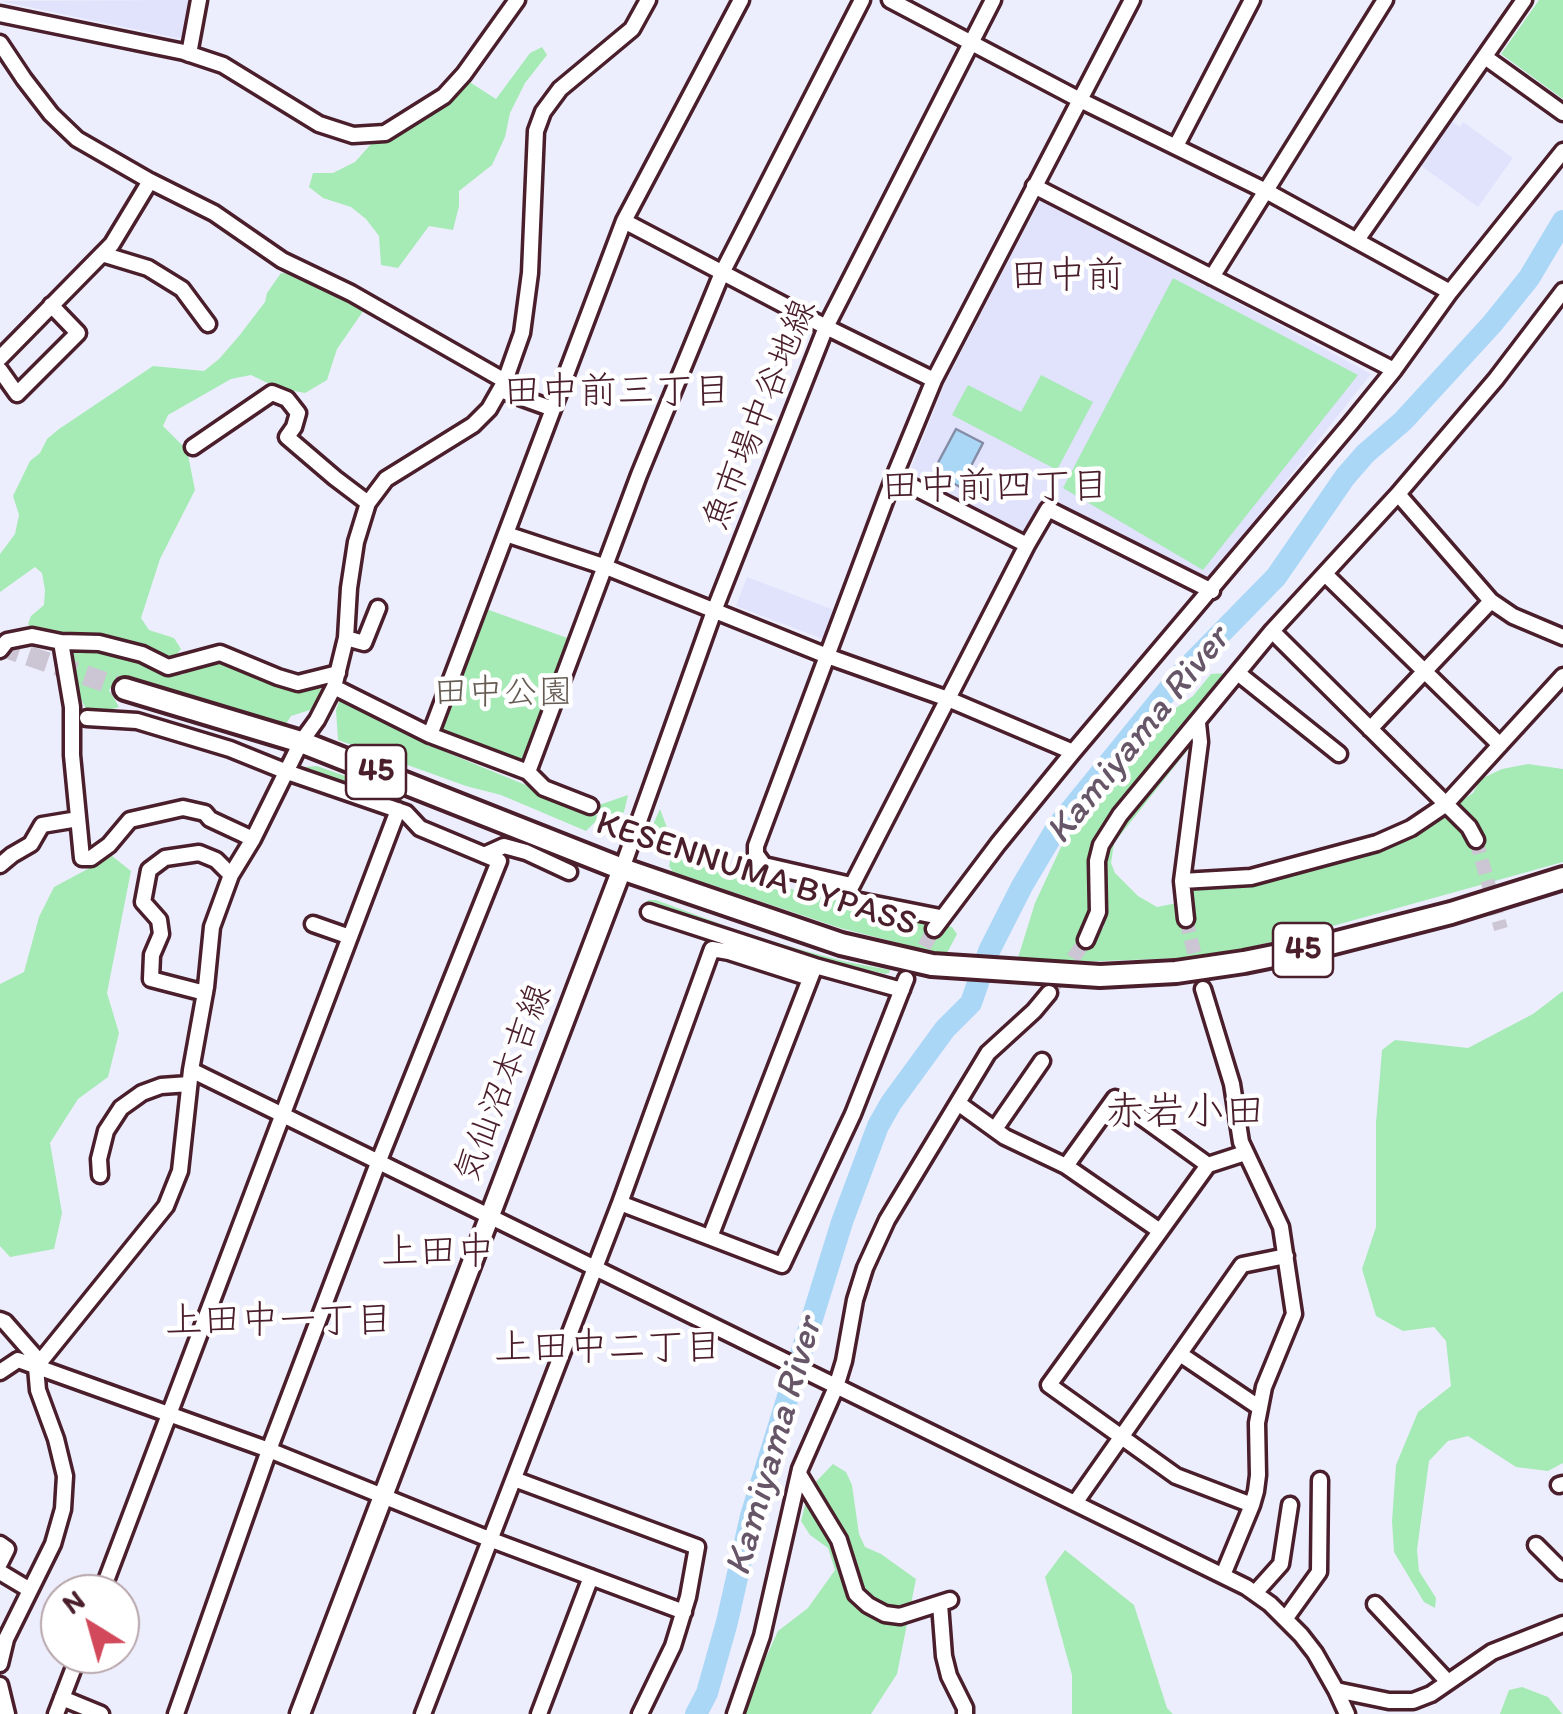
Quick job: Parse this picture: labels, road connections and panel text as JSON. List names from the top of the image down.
{
  "streets": {
    "highway": ["45", "KESENNUMA BYPASS"],
    "main road": ["気仙沼本吉線"],
    "street": ["魚市場中谷地線"]
  },
  "crossings": [
    ["魚市場中谷地線", "KESENNUMA BYPASS"],
    ["魚市場中谷地線", "気仙沼本吉線"],
    ["KESENNUMA BYPASS", "気仙沼本吉線"]
  ],
  "districts": [
    "田中前",
    "田中前三丁目",
    "田中前四丁目",
    "赤岩小田",
    "上田中",
    "上田中一丁目",
    "上田中二丁目"
  ],
  "water": ["Kamiyama River"],
  "parks": ["田中公園"],
  "north": "top left"
}
